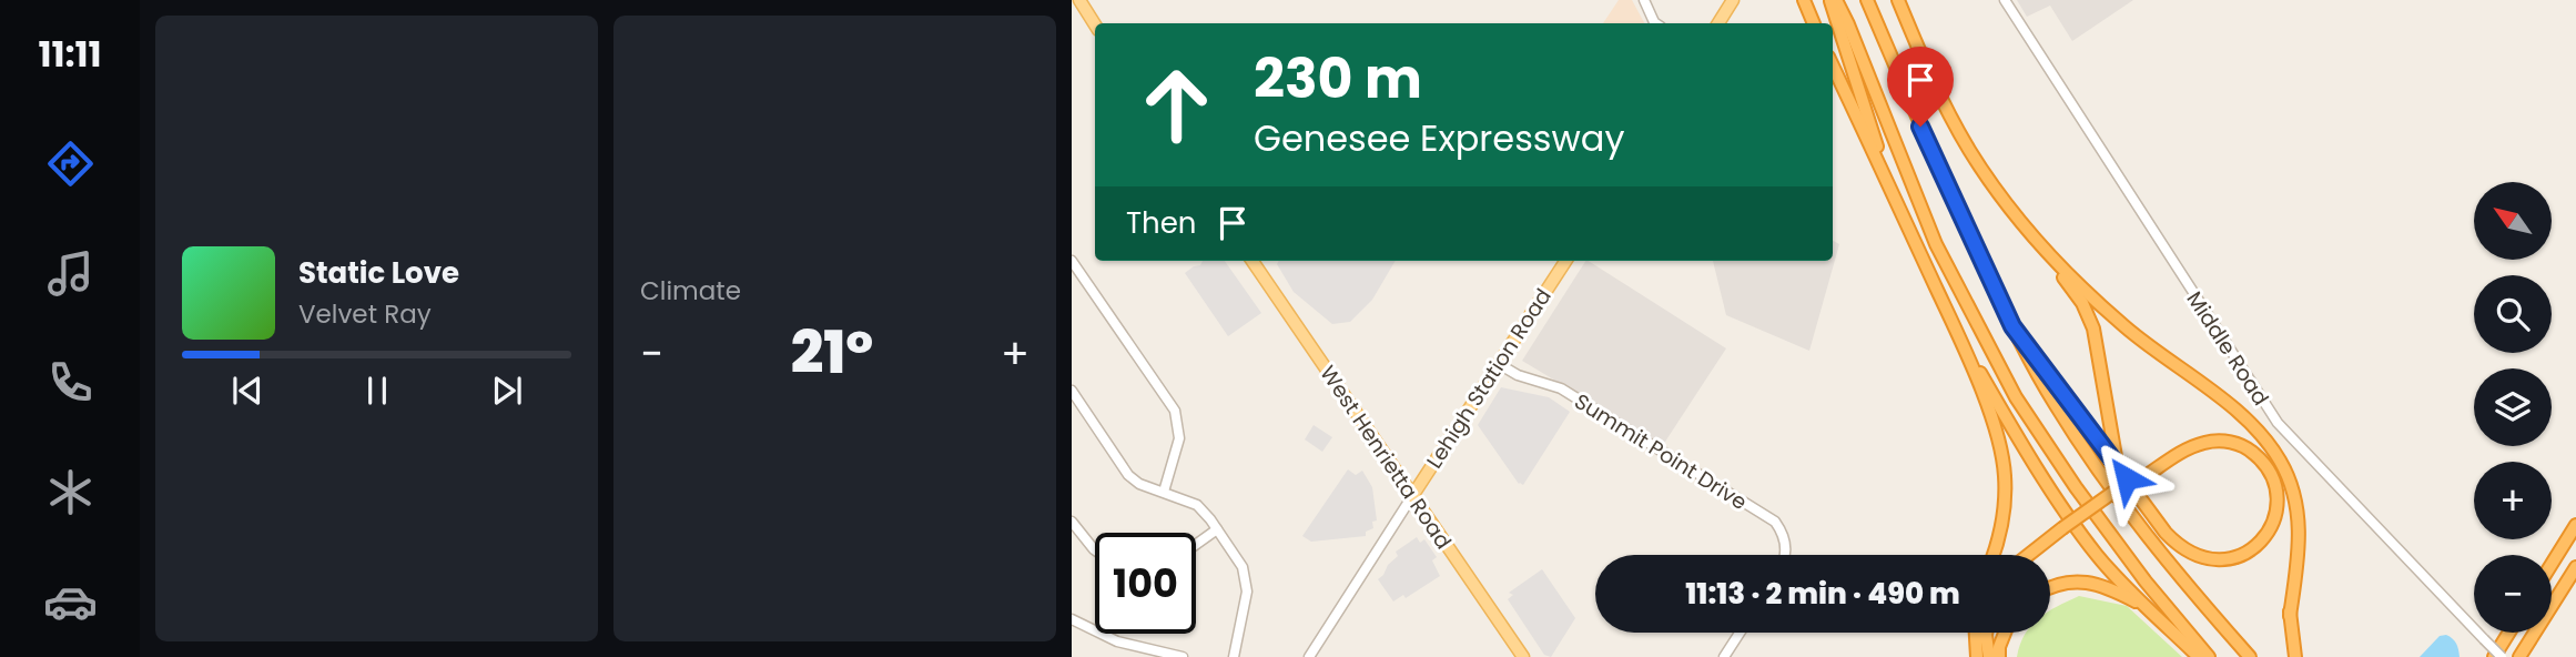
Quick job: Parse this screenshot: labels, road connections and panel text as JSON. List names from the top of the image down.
{
  "streets": {
    "main road": ["Lehigh Station Road", "West Henrietta Road"],
    "street": ["Middle Road", "Summit Point Drive"]
  },
  "crossings": [
    ["Lehigh Station Road", "Summit Point Drive"],
    ["Lehigh Station Road", "West Henrietta Road"]
  ],
  "north": "top left",
  "page": {
    "tabs": "11:11",
    "tile": "Climate",
    "turn": ["230 m", "Genesee Expressway"],
    "map_buttons": ["+", "−"],
    "then": "Then",
    "song": ["Static Love", "Velvet Ray"],
    "heat": ["−", "21°", "+"],
    "limit": "100",
    "trip": "11:13 · 2 min · 490 m"
  }
}
